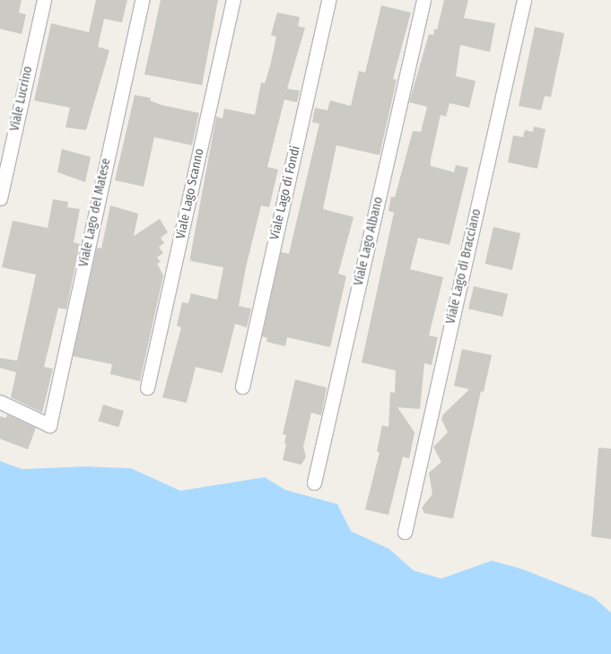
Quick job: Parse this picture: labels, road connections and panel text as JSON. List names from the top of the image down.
{
  "streets": {
    "street": [
      "Viale Lucrino",
      "Viale Lago di Fondi",
      "Viale Lago Scanno",
      "Viale Lago del Matese",
      "Viale Lago Albano",
      "Viale Lago di Bracciano"
    ]
  }
}
